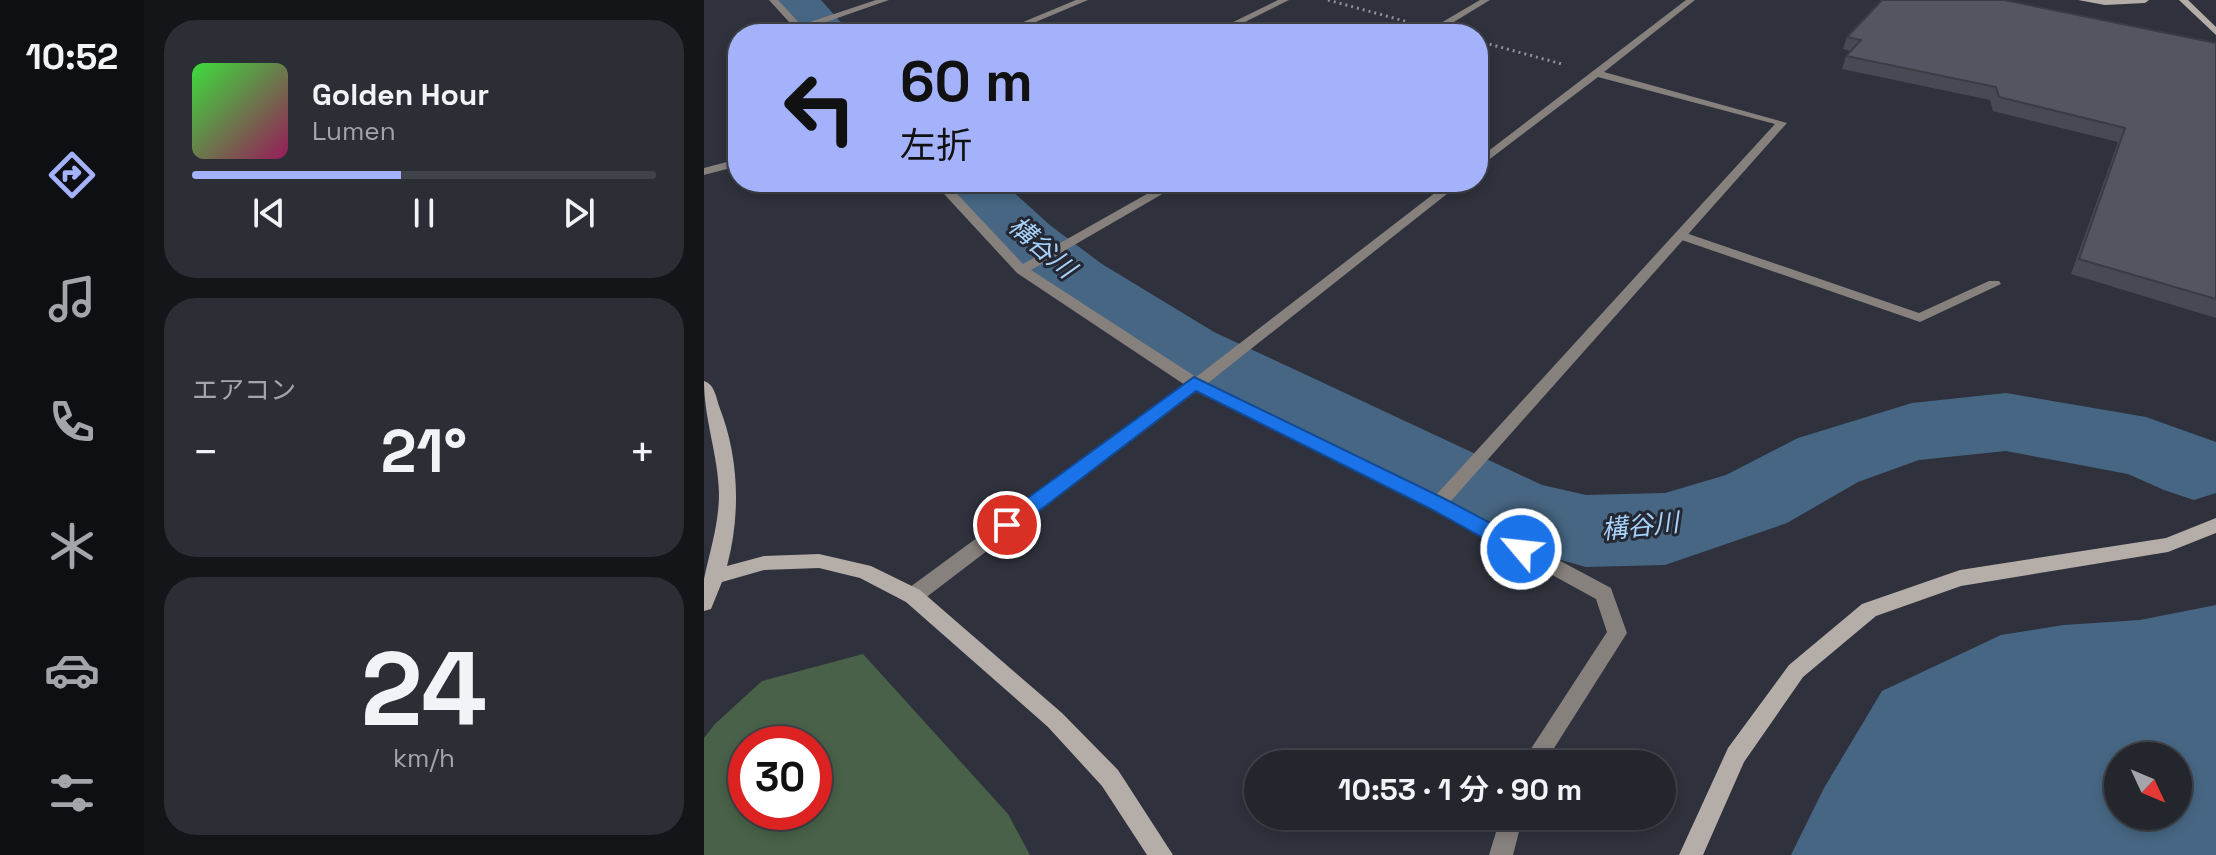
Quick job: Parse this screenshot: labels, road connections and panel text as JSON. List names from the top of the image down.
{
  "water": ["構谷川"],
  "north": "bottom right",
  "page": {
    "tabs": "10:52",
    "turn": ["60 m", "左折"],
    "song": ["Golden Hour", "Lumen"],
    "tile": [
      "エアコン",
      ["24", "km/h"]
    ],
    "heat": ["−", "21°", "+"],
    "limit": "30",
    "trip": "10:53 · 1 分 · 90 m"
  }
}
